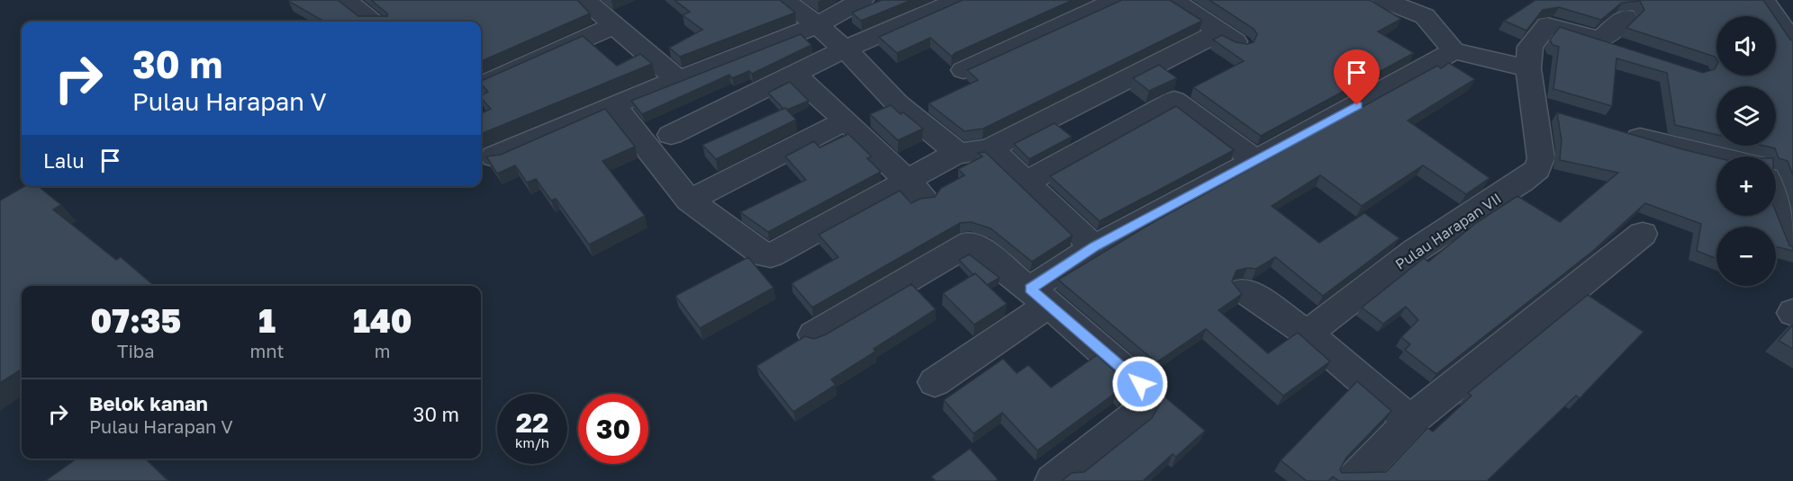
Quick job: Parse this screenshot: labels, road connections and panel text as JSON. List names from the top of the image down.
{
  "streets": {
    "street": ["Pulau Harapan VII"]
  },
  "page": {
    "map_buttons": ["+", "−"],
    "turn": ["30 m", "Pulau Harapan V"],
    "then": "Lalu",
    "eta": [
      "07:35",
      "Tiba",
      "1",
      "mnt",
      "140",
      "m"
    ],
    "list": [
      {
        "name": "Belok kanan",
        "note": "Pulau Harapan V",
        "value": "30 m"
      }
    ],
    "speed": "22 km/h",
    "limit": "30"
  }
}
